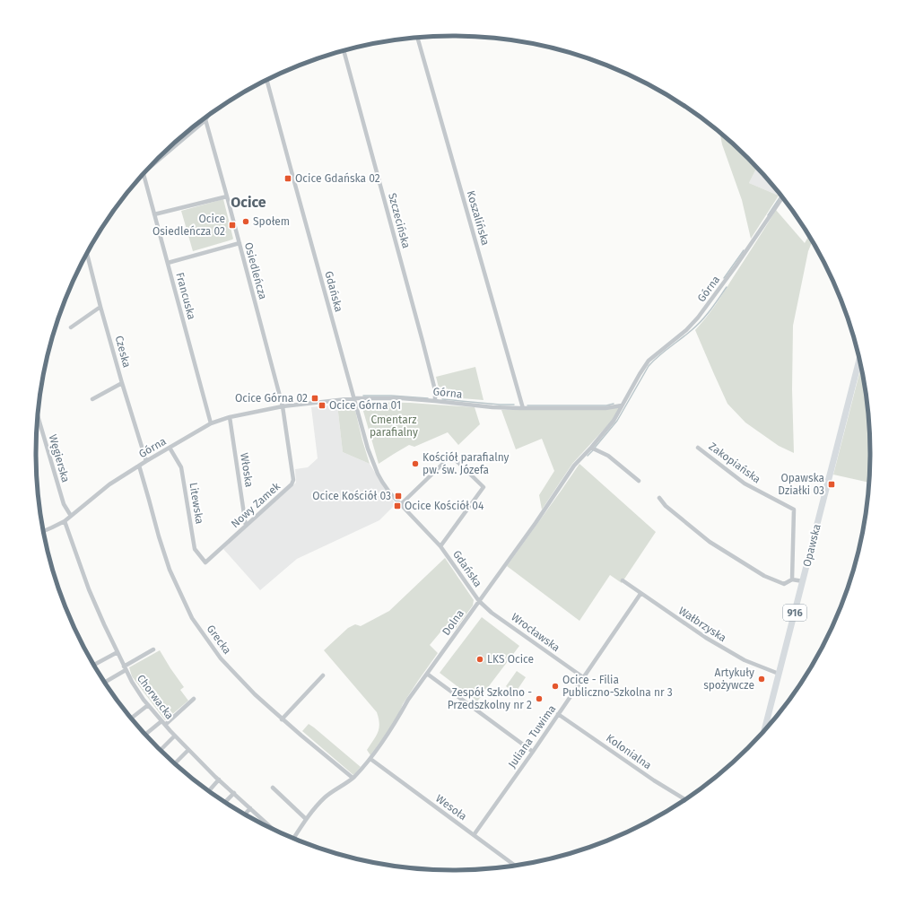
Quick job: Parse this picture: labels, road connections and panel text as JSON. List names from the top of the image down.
{
  "streets": {
    "main road": ["Opawska", "916"],
    "street": [
      "Koszalińska",
      "Szczecińska",
      "Osiedleńcza",
      "Górna",
      "Gdańska",
      "Francuska",
      "Czeska",
      "Węgierska",
      "Zakopiańska",
      "Włoska",
      "Litewska",
      "Nowy Zamek",
      "Dolna",
      "Wałbrzyska",
      "Wrocławska",
      "Grecka",
      "Chorwacka",
      "Juliana Tuwima",
      "Kolonialna",
      "Wesoła"
    ]
  },
  "crossings": [
    ["Koszalińska", "Górna"],
    ["Szczecińska", "Górna"],
    ["Osiedleńcza", "Górna"],
    ["Osiedleńcza", "Nowy Zamek"],
    ["Górna", "Gdańska"],
    ["Górna", "Francuska"],
    ["Górna", "Czeska"],
    ["Górna", "Węgierska"],
    ["Górna", "Włoska"],
    ["Górna", "Litewska"],
    ["Górna", "Nowy Zamek"],
    ["Górna", "Dolna"],
    ["Górna", "Grecka"],
    ["Górna", "Chorwacka"],
    ["Gdańska", "Dolna"],
    ["Gdańska", "Wrocławska"],
    ["Włoska", "Nowy Zamek"],
    ["Litewska", "Nowy Zamek"],
    ["Opawska", "Wałbrzyska"],
    ["Dolna", "Wrocławska"],
    ["Dolna", "Grecka"],
    ["Dolna", "Wesoła"],
    ["Wałbrzyska", "Juliana Tuwima"],
    ["Wrocławska", "Juliana Tuwima"],
    ["Juliana Tuwima", "Kolonialna"],
    ["Juliana Tuwima", "Wesoła"]
  ],
  "districts": ["Ocice"],
  "parks": ["Cmentarz parafialny"],
  "places": {
    "transit": [
      "Ocice Gdańska 02",
      "Ocice Osiedleńcza 02",
      "Ocice Górna 02",
      "Ocice Górna 01",
      "Opawska Działki 03",
      "Ocice Kościół 03",
      "Ocice Kościół 04"
    ],
    "other": [
      "Społem",
      "Kościół parafialny pw. św. Józefa",
      "LKS Ocice",
      "Artykuły spożywcze",
      "Ocice - Filia Publiczno-Szkolna nr 3",
      "Zespół Szkolno - Przedszkolny nr 2"
    ]
  }
}
